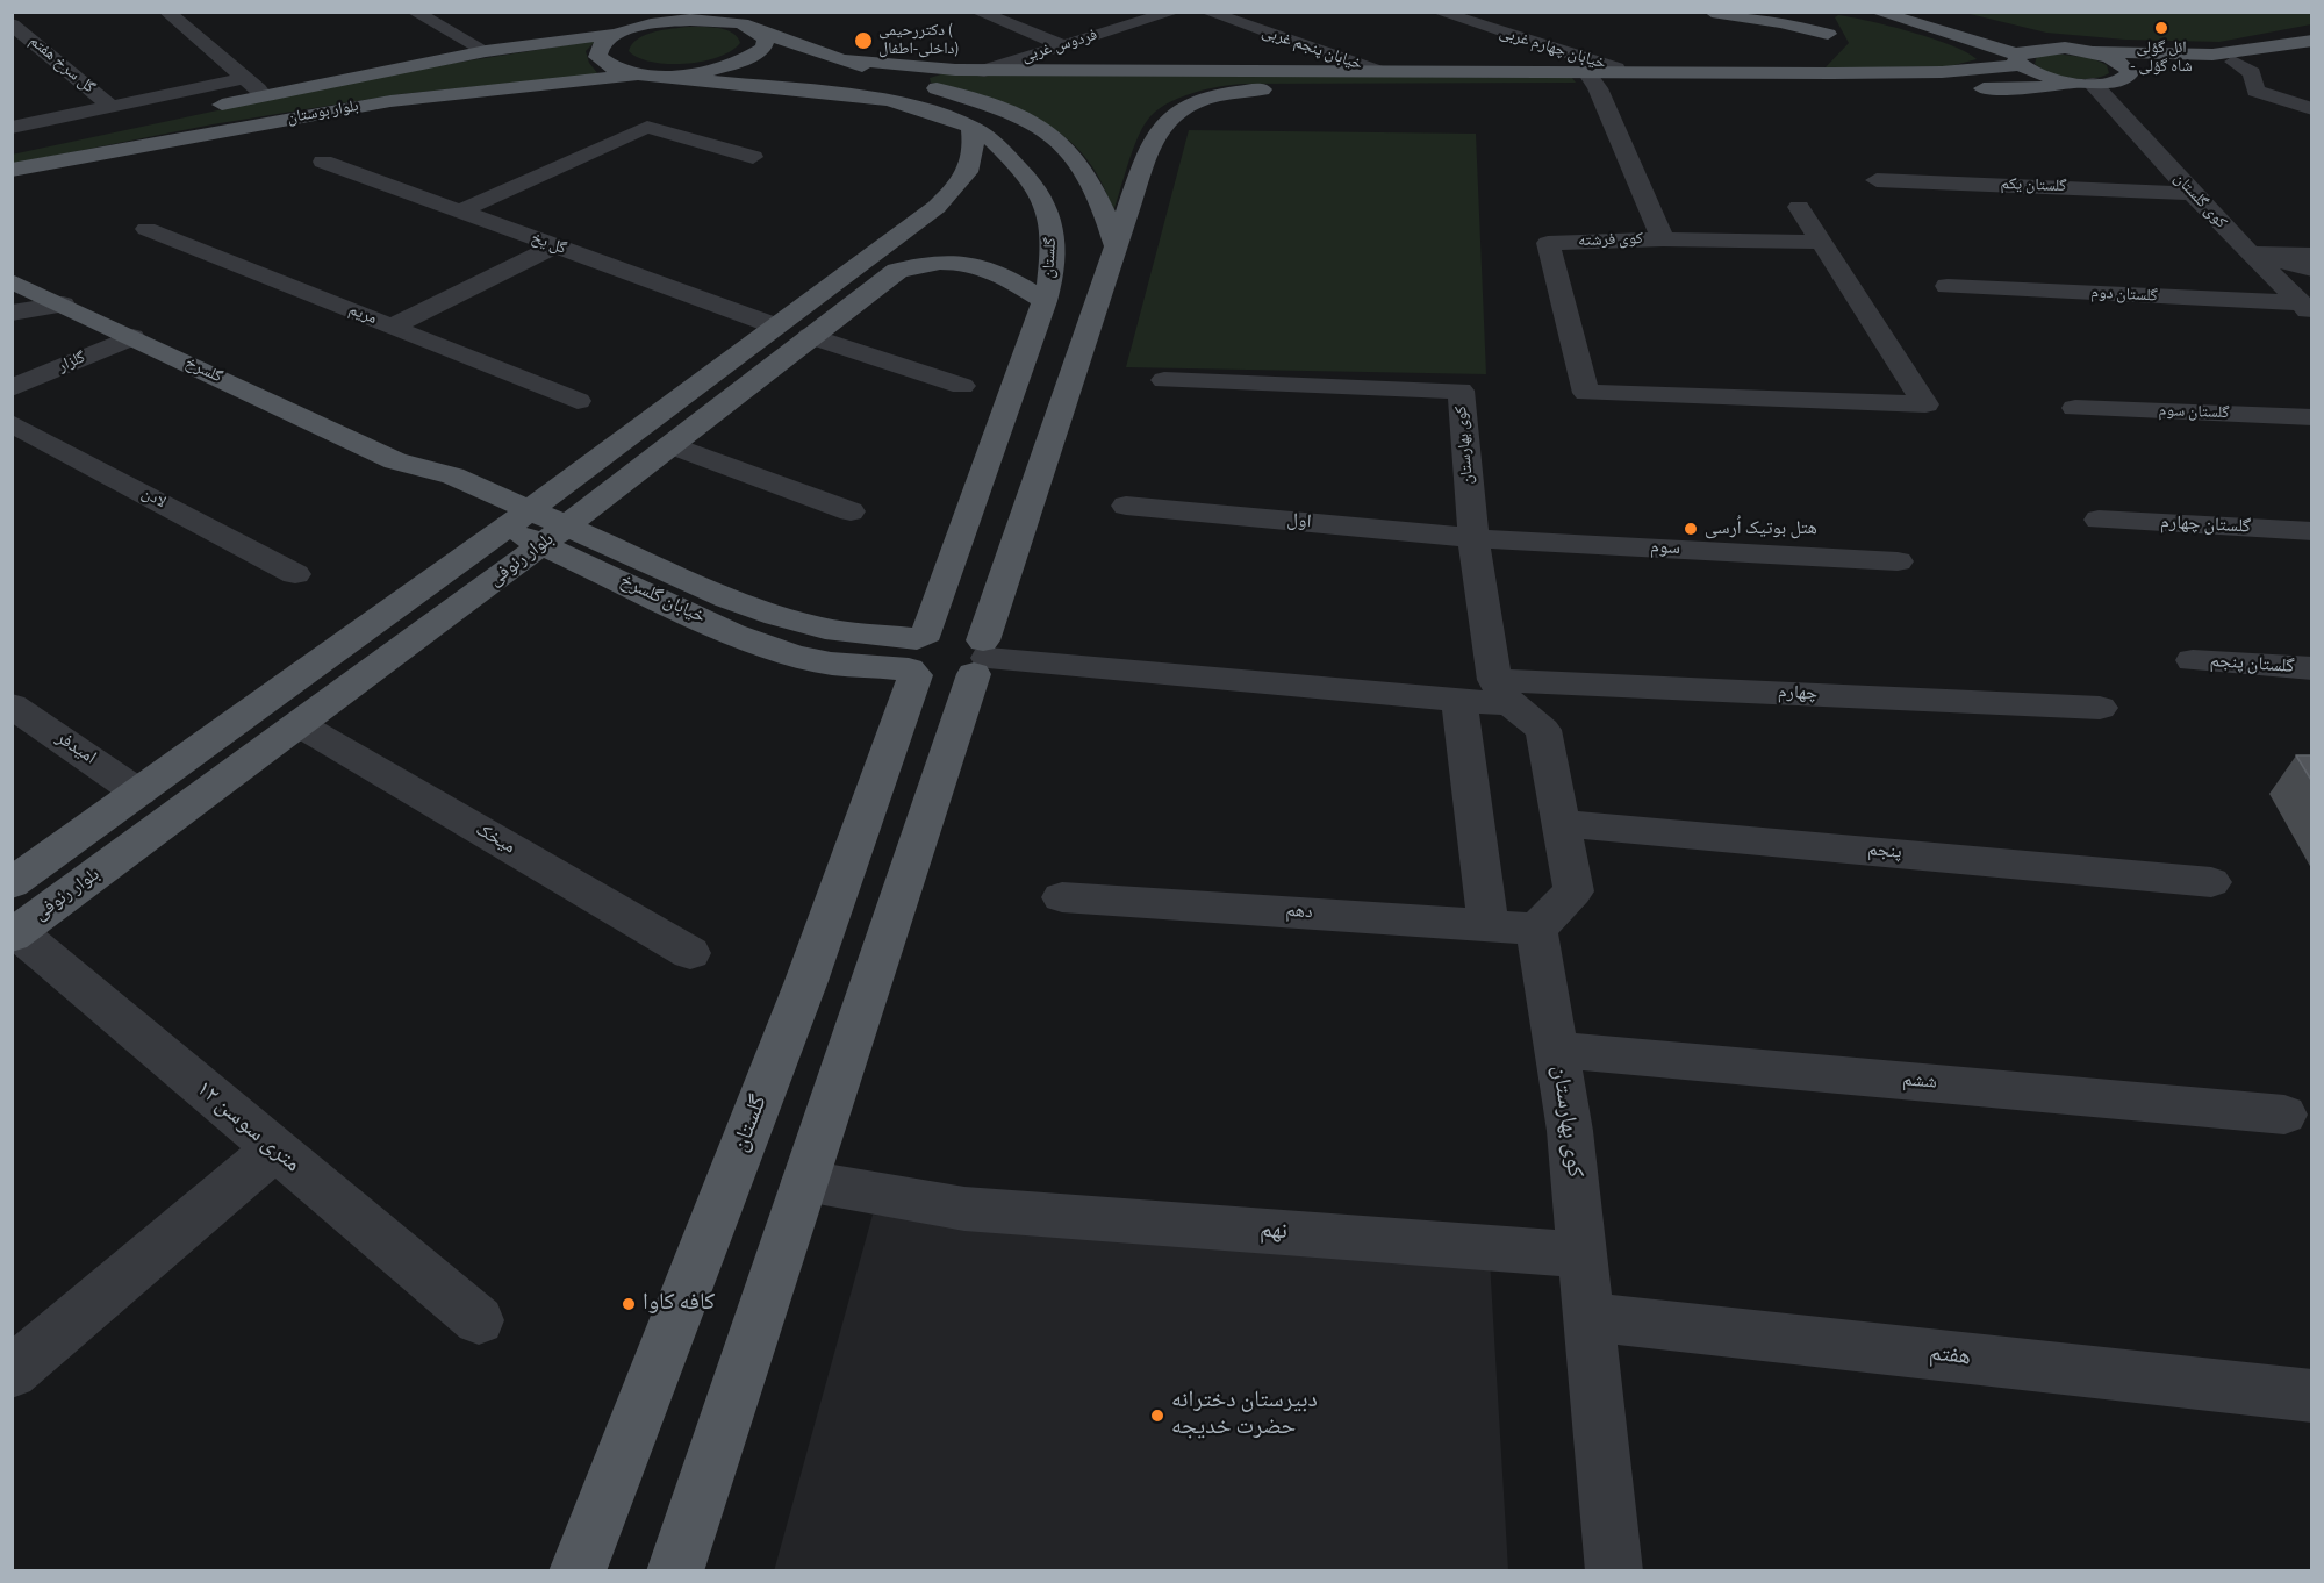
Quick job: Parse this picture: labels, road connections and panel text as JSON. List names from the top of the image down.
{
  "streets": {
    "main road": [
      "بلوار بوستان",
      "گلستان",
      "گلسرخ",
      "بلوار رئوفی",
      "خیابان گلسرخ"
    ],
    "street": [
      "فردوس غربی",
      "خیابان پنجم غربی",
      "خیابان چهارم غربی",
      "گل سرخ هفتم",
      "گلستان یکم",
      "کوی گلستان",
      "کوی فرشته",
      "گل یخ",
      "گلستان دوم",
      "مریم",
      "گلزار",
      "گلستان سوم",
      "کوی بهارستان",
      "لادن",
      "اول",
      "گلستان چهارم",
      "سوم",
      "گلستان پنجم",
      "چهارم",
      "امیدفر",
      "میخک",
      "پنجم",
      "دهم",
      "ششم",
      "۱۲ متری سوسن",
      "نهم",
      "هفتم"
    ]
  },
  "crossings": [
    ["بلوار بوستان", "گلستان"],
    ["گلستان یکم", "کوی گلستان"],
    ["کوی گلستان", "گلستان دوم"],
    ["گل یخ", "بلوار رئوفی"],
    ["گلستان", "بلوار رئوفی"],
    ["گلستان", "خیابان گلسرخ"],
    ["گلزار", "گلسرخ"],
    ["گلسرخ", "خیابان گلسرخ"],
    ["کوی بهارستان", "اول"],
    ["کوی بهارستان", "سوم"],
    ["کوی بهارستان", "چهارم"],
    ["کوی بهارستان", "دهم"],
    ["کوی بهارستان", "ششم"],
    ["کوی بهارستان", "نهم"],
    ["کوی بهارستان", "هفتم"],
    ["اول", "سوم"],
    ["بلوار رئوفی", "خیابان گلسرخ"],
    ["بلوار رئوفی", "امیدفر"],
    ["بلوار رئوفی", "میخک"],
    ["بلوار رئوفی", "۱۲ متری سوسن"]
  ],
  "places": [
    "ائل گؤلی - شاه گؤلی",
    "دکتررحیمی ( داخلی-اطفال)",
    "هتل بوتیک اُرسی",
    "کافه کاوا",
    "دبیرستان دخترانه حضرت خدیجه"
  ]
}
